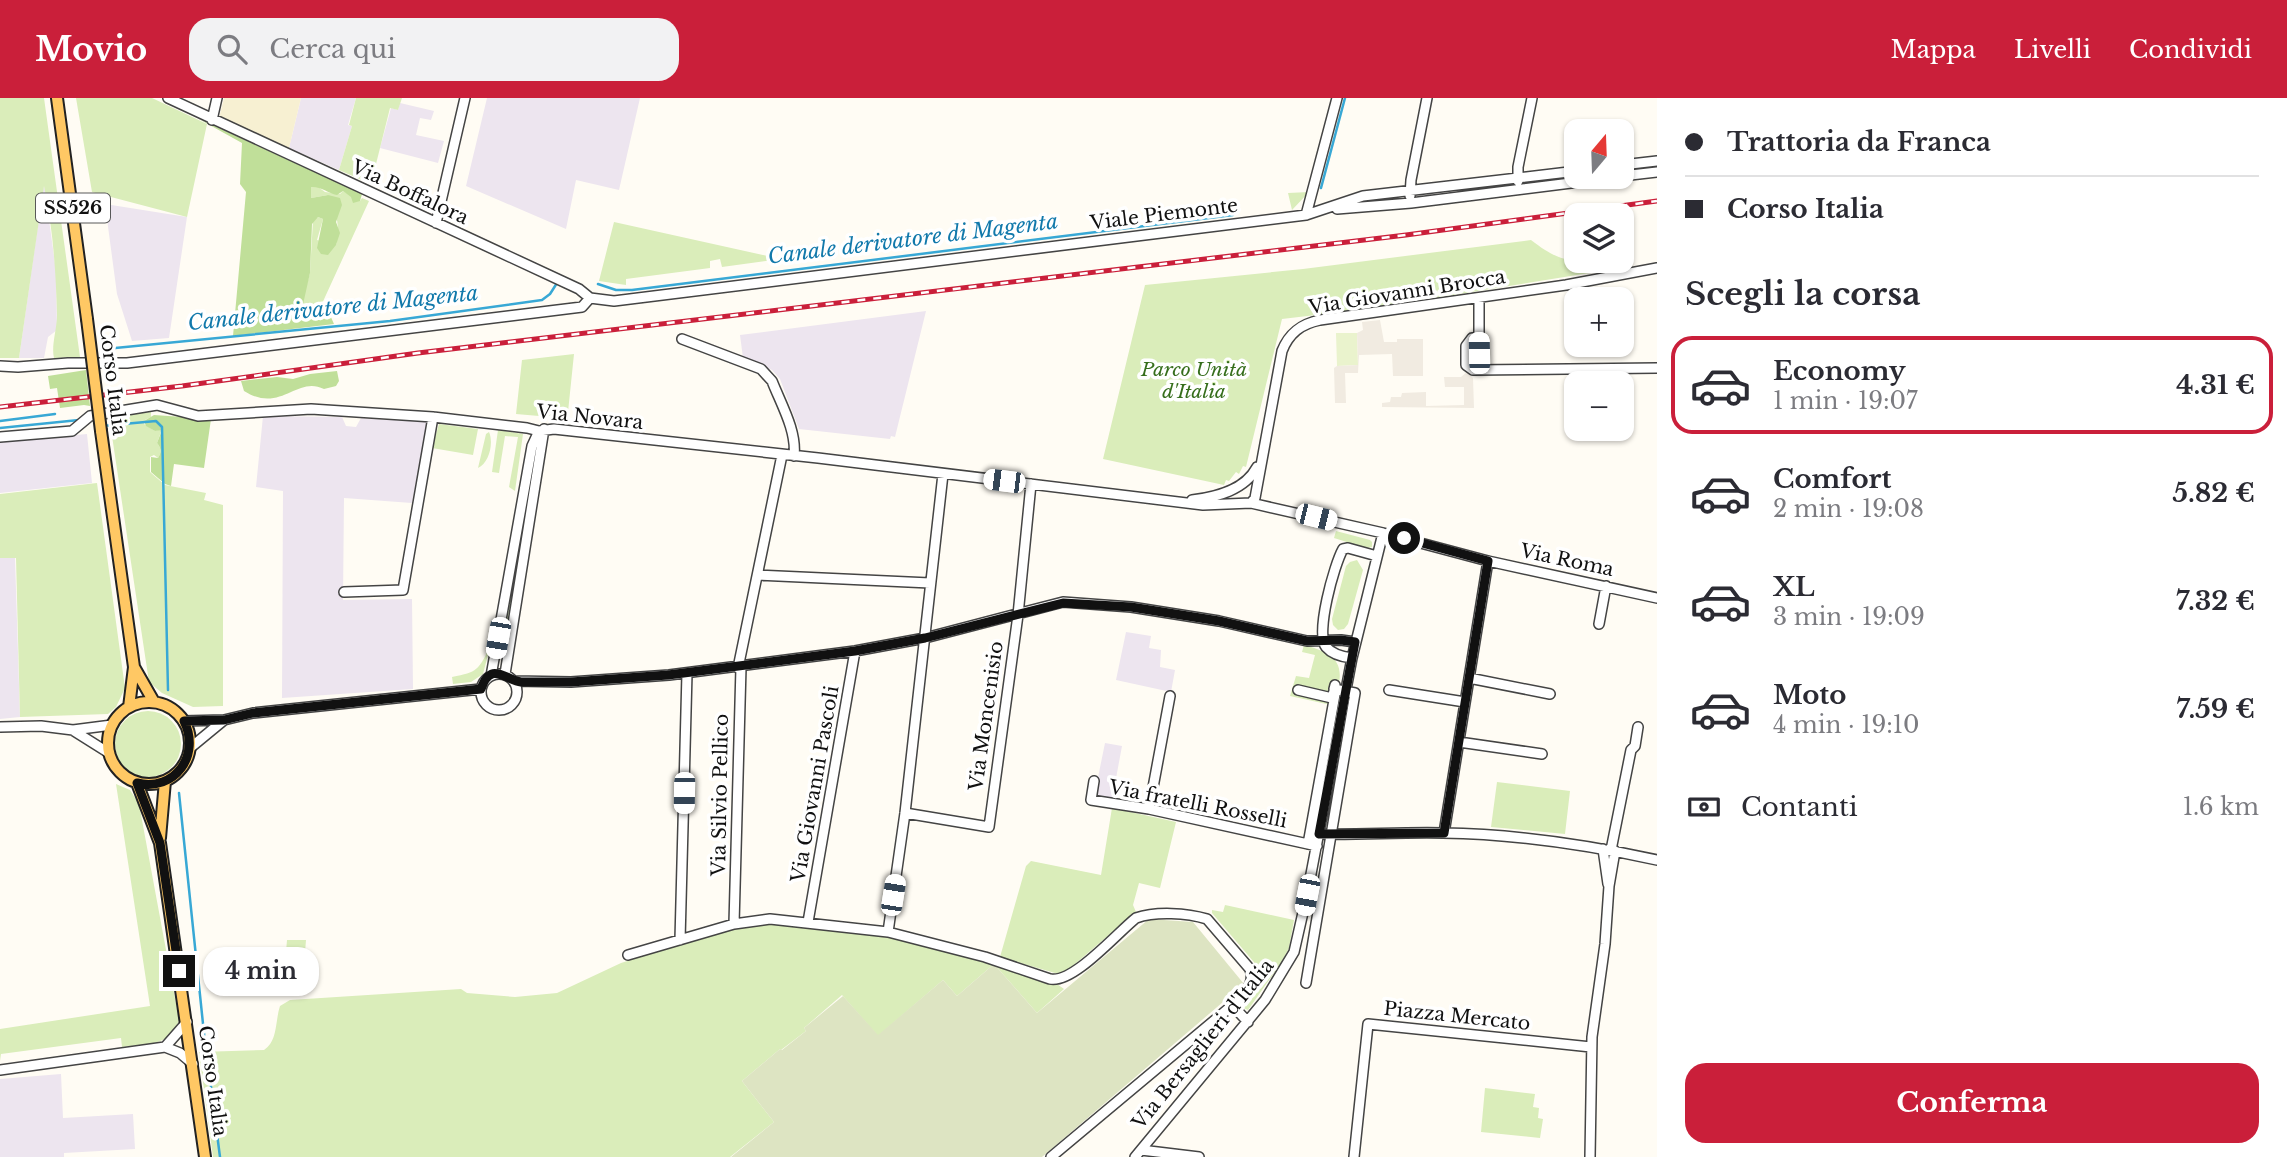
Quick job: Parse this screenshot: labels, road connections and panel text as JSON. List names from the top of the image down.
{
  "streets": {
    "main road": ["SS526", "Corso Italia"],
    "street": [
      "Via Boffalora",
      "Viale Piemonte",
      "Via Giovanni Brocca",
      "Via Novara",
      "Via Roma",
      "Via Moncenisio",
      "Via Giovanni Pascoli",
      "Via Silvio Pellico",
      "Via fratelli Rosselli",
      "Piazza Mercato",
      "Via Bersaglieri d'Italia"
    ]
  },
  "crossings": [
    ["Via Boffalora", "Viale Piemonte"],
    ["SS526", "Corso Italia"],
    ["Via Giovanni Brocca", "Via Novara"],
    ["Via Giovanni Brocca", "Via Roma"],
    ["Via Novara", "Via Roma"],
    ["Via Novara", "Via Moncenisio"],
    ["Via Novara", "Via Silvio Pellico"],
    ["Via fratelli Rosselli", "Via Bersaglieri d'Italia"]
  ],
  "water": ["Canale derivatore di Magenta"],
  "parks": ["Parco Unità d'Italia"],
  "north": "top",
  "page": {
    "header": "Movio",
    "search": "Cerca qui",
    "nav": ["Mappa", "Livelli", "Condividi"],
    "banner": ["Trattoria da Franca", "Corso Italia"],
    "map_buttons": ["+", "−"],
    "heading": "Scegli la corsa",
    "list": [
      {
        "name": "Economy",
        "note": "1 min · 19:07",
        "value": "4.31 €"
      },
      {
        "name": "Comfort",
        "note": "2 min · 19:08",
        "value": "5.82 €"
      },
      {
        "name": "XL",
        "note": "3 min · 19:09",
        "value": "7.32 €"
      },
      {
        "name": "Moto",
        "note": "4 min · 19:10",
        "value": "7.59 €"
      }
    ],
    "pay": ["Contanti", "1.6 km"],
    "bubble": "4 min",
    "buttons": "Conferma"
  }
}
